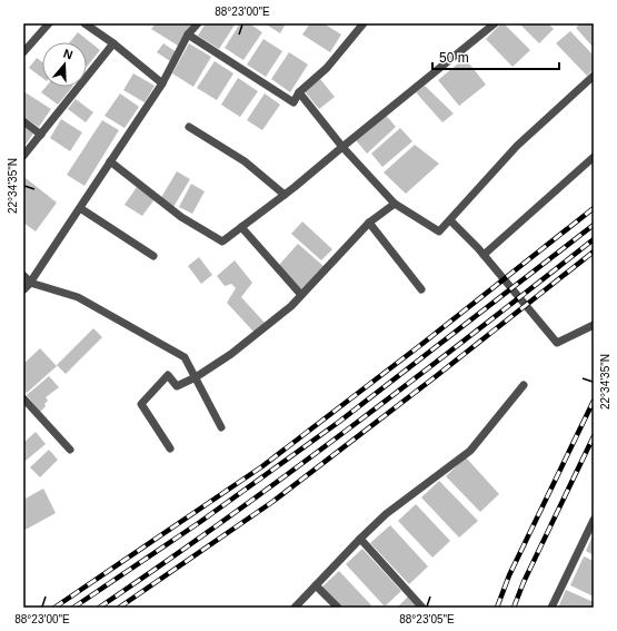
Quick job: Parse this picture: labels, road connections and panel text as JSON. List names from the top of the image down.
{
  "scale_bar": "50 m",
  "north": "top",
  "coordinates": ["88°23'00\"E", "22°34'35\"N", "88°23'05\"E"]
}
